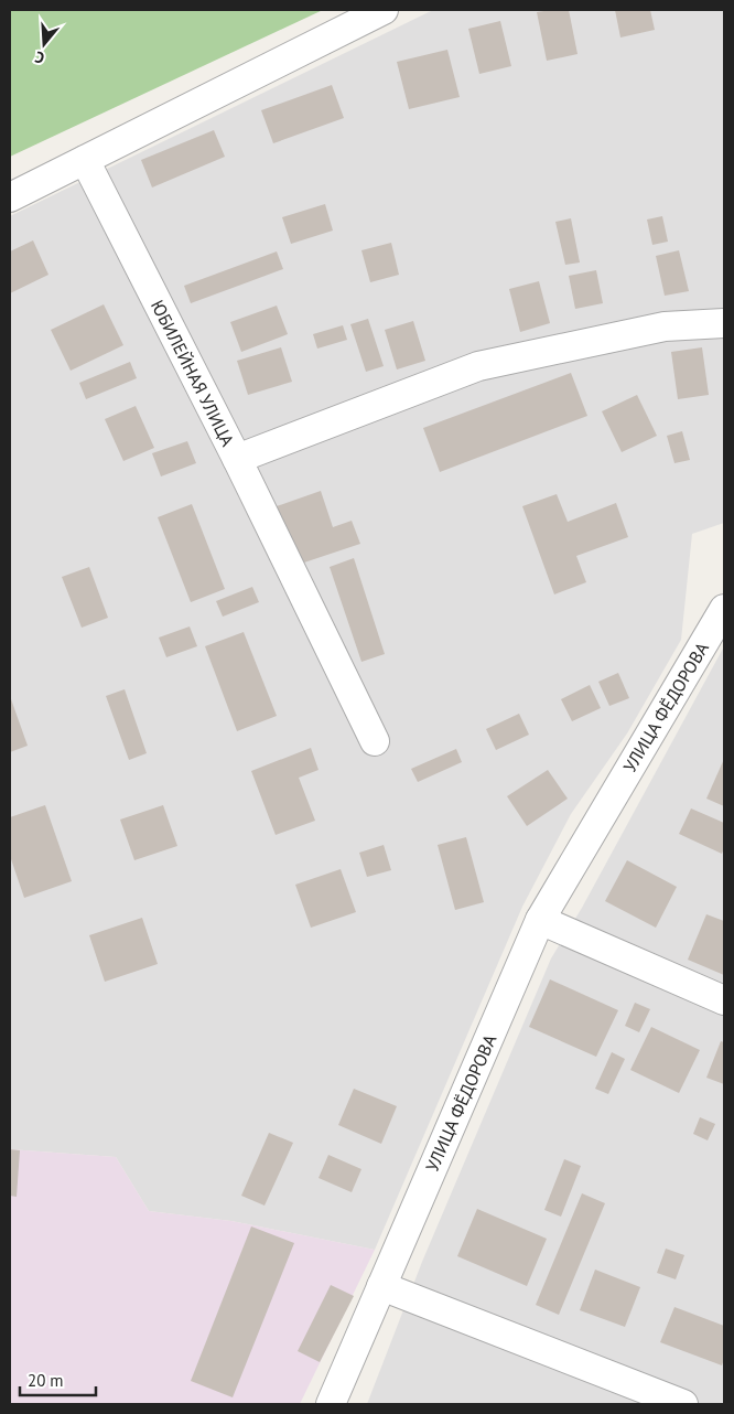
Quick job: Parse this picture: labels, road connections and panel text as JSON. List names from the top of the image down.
{
  "streets": {
    "street": ["ЮБИЛЕЙНАЯ УЛИЦА", "УЛИЦА ФЁДОРОВА"]
  },
  "scale_bar": "20 m",
  "north": "bottom"
}
